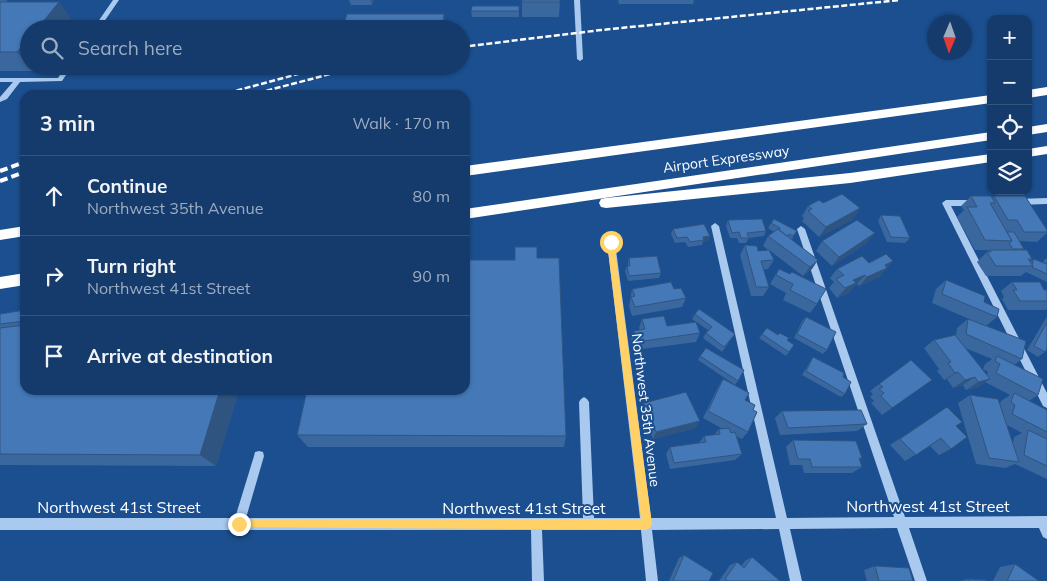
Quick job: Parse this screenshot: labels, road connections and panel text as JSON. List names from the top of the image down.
{
  "streets": {
    "highway": ["Airport Expressway"],
    "street": ["Northwest 35th Avenue", "Northwest 41st Street"]
  },
  "crossings": [
    ["Northwest 35th Avenue", "Northwest 41st Street"]
  ],
  "north": "bottom",
  "page": {
    "map_buttons": ["+", "−"],
    "search": "Search here",
    "heading": ["3 min", "Walk · 170 m"],
    "list": [
      ["Continue", "Northwest 35th Avenue", "80 m"],
      ["Turn right", "Northwest 41st Street", "90 m"],
      "Arrive at destination"
    ]
  }
}
